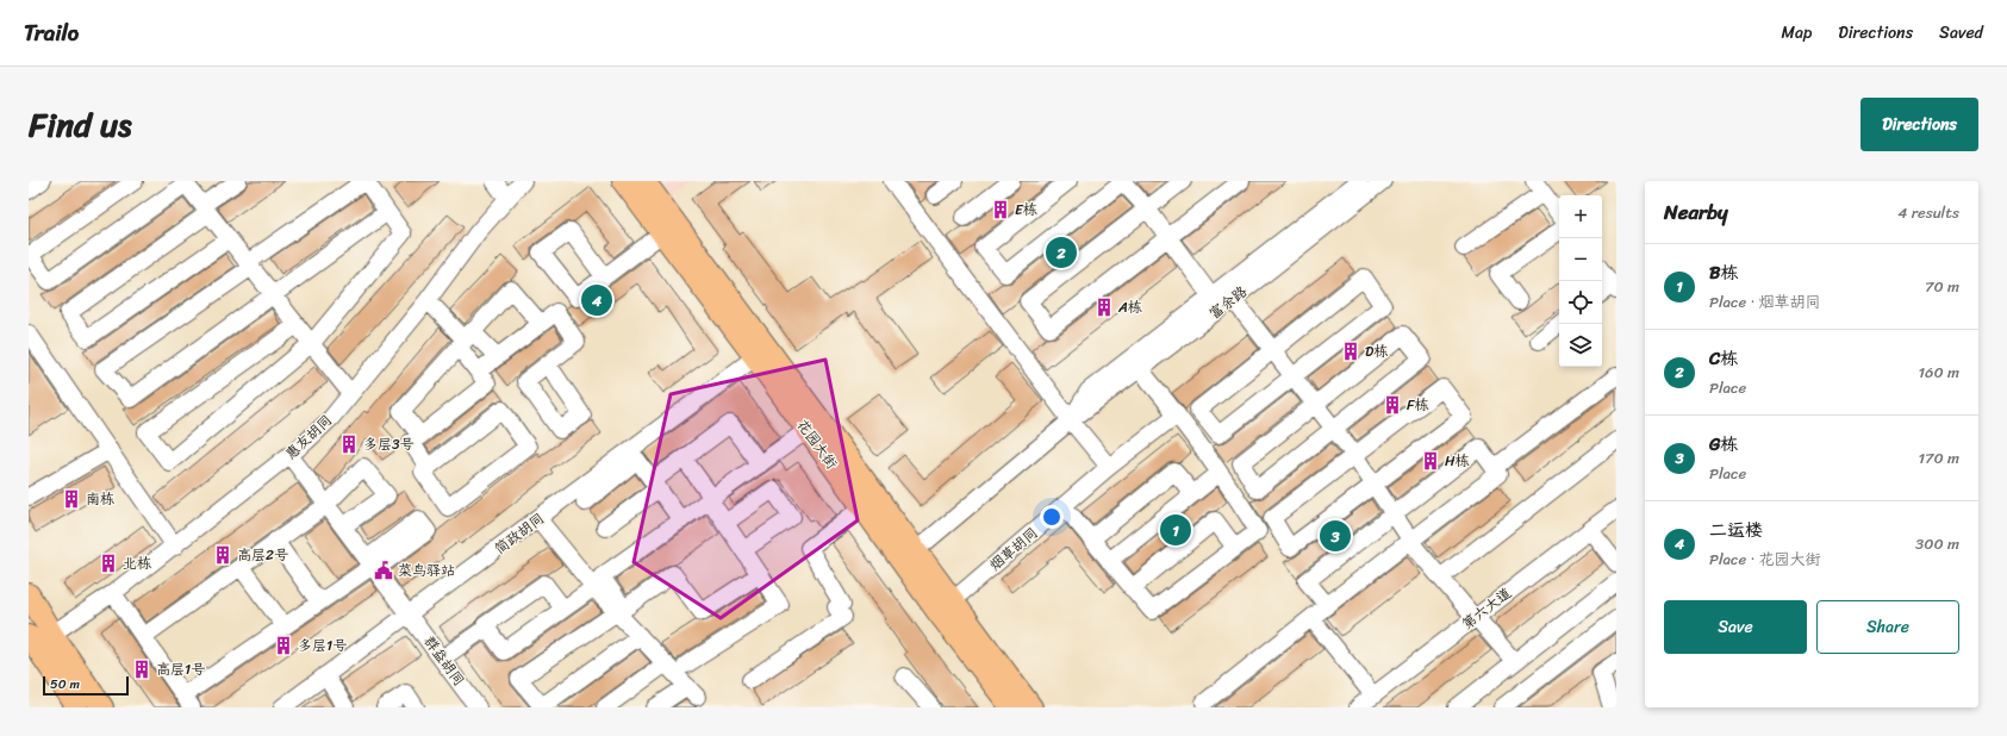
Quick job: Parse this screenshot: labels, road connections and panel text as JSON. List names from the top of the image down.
{
  "streets": {
    "main road": ["花园大街"],
    "street": [
      "富余路",
      "惠友胡同",
      "简政胡同",
      "烟草胡同",
      "第六大道",
      "群益胡同"
    ]
  },
  "crossings": [
    ["富余路", "花园大街"],
    ["惠友胡同", "群益胡同"],
    ["花园大街", "简政胡同"],
    ["花园大街", "烟草胡同"],
    ["简政胡同", "群益胡同"]
  ],
  "places": {
    "building": [
      "E栋",
      "A栋",
      "D栋",
      "F栋",
      "多层3号",
      "H栋",
      "南栋",
      "高层2号",
      "北栋",
      "多层1号",
      "高层1号"
    ],
    "public building": ["菜鸟驿站"]
  },
  "scale_bar": "50 m",
  "page": {
    "header": "Trailo",
    "nav": ["Map", "Directions", "Saved"],
    "title": "Find us",
    "buttons": [
      "Directions",
      ["Save", "Share"]
    ],
    "heading": ["Nearby", "4 results"],
    "map_buttons": ["+", "−"],
    "pins": [
      "2",
      "4",
      "1",
      "3"
    ],
    "list": [
      {
        "mark": "1",
        "name": "B栋",
        "note": "Place · 烟草胡同",
        "value": "70 m"
      },
      {
        "mark": "2",
        "name": "C栋",
        "note": "Place",
        "value": "160 m"
      },
      {
        "mark": "3",
        "name": "G栋",
        "note": "Place",
        "value": "170 m"
      },
      {
        "mark": "4",
        "name": "二运楼",
        "note": "Place · 花园大街",
        "value": "300 m"
      }
    ],
    "scale": "50 m"
  }
}
